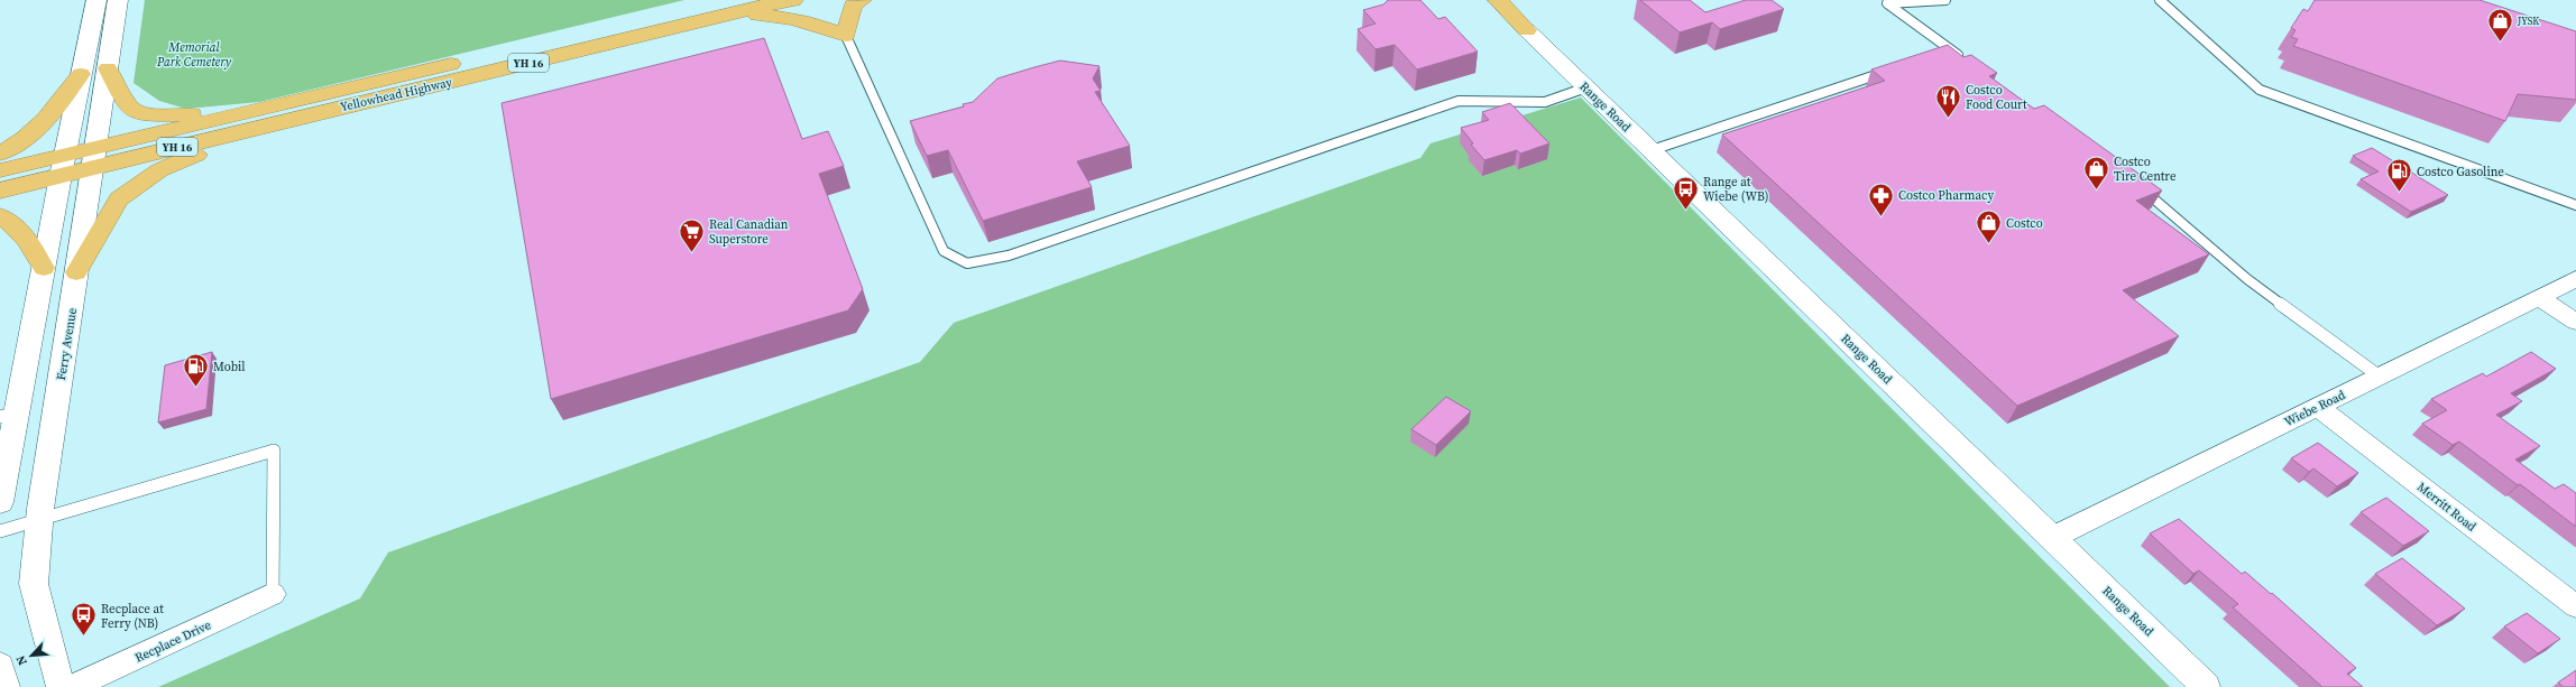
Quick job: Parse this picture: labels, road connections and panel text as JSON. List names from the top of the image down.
{
  "streets": {
    "highway": ["YH 16", "Yellowhead Highway"],
    "main road": ["Range Road", "Ferry Avenue"],
    "street": ["Wiebe Road", "Merritt Road", "Recplace Drive"]
  },
  "crossings": [
    ["Yellowhead Highway", "Ferry Avenue"],
    ["Range Road", "Wiebe Road"],
    ["Wiebe Road", "Merritt Road"]
  ],
  "parks": ["Memorial Park Cemetery"],
  "places": {
    "shop": ["JYSK", "Costco Tire Centre", "Costco"],
    "restaurant": ["Costco Food Court"],
    "fuel station": ["Costco Gasoline", "Mobil"],
    "bus stop": ["Range at Wiebe (WB)", "Recplace at Ferry (NB)"],
    "pharmacy": ["Costco Pharmacy"],
    "supermarket": ["Real Canadian Superstore"]
  },
  "north": "bottom left"
}
